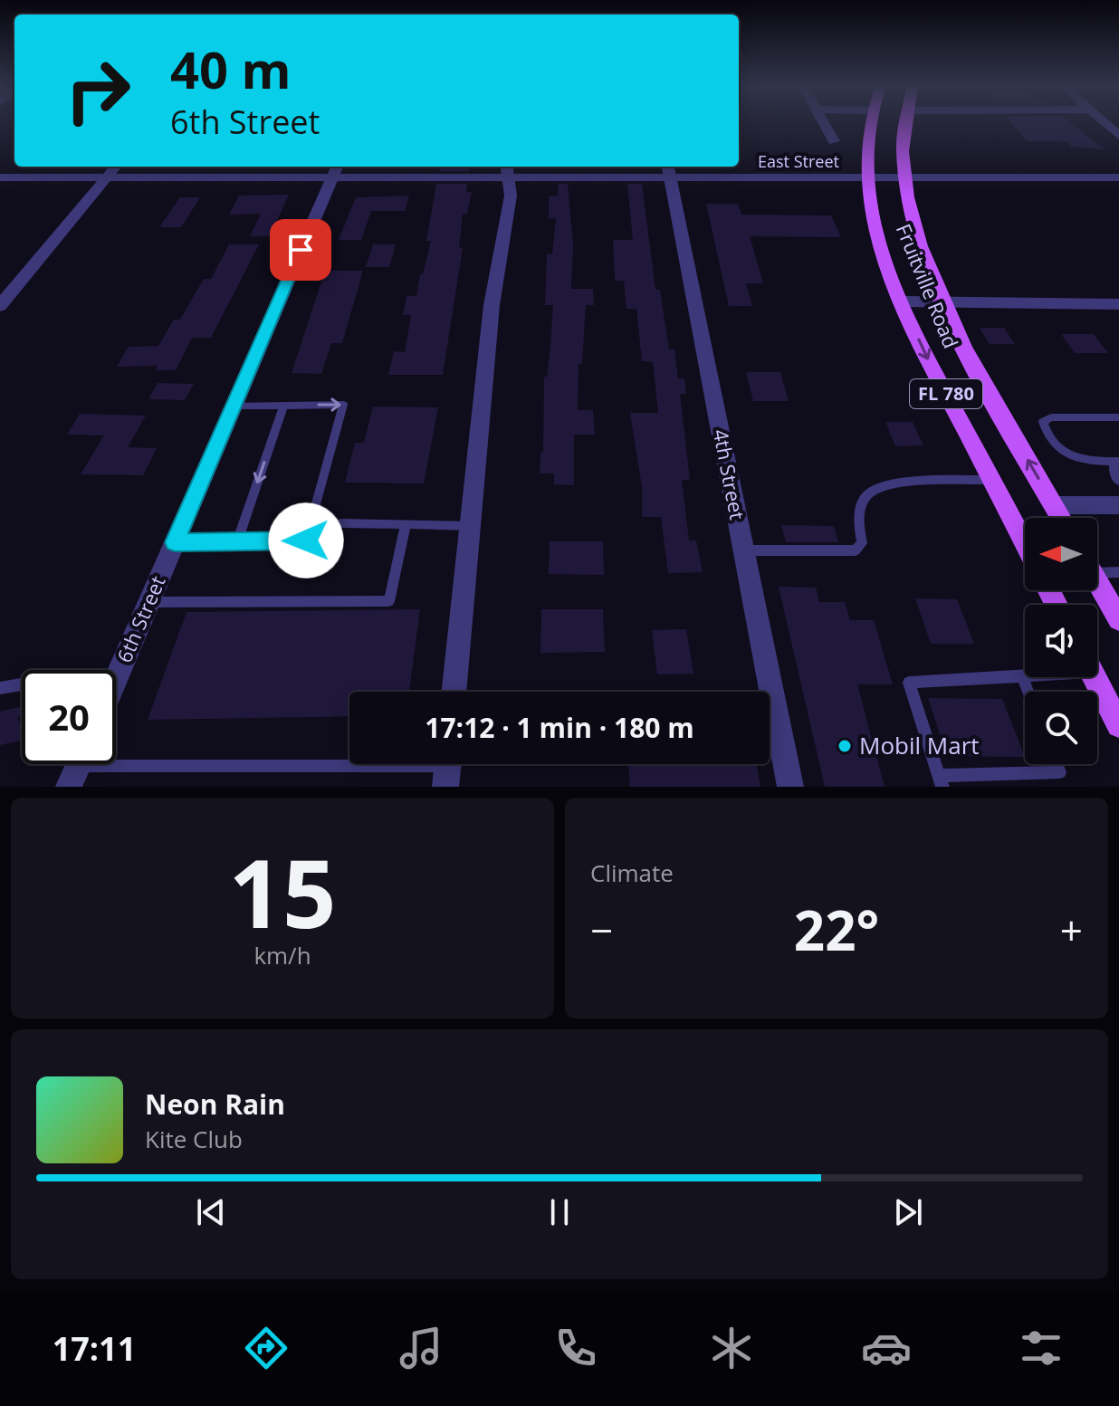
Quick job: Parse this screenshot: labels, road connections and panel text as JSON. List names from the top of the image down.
{
  "streets": {
    "main road": ["Fruitville Road", "FL 780"],
    "street": ["East Street", "4th Street", "6th Street"]
  },
  "crossings": [
    ["East Street", "Fruitville Road"],
    ["East Street", "4th Street"],
    ["East Street", "6th Street"]
  ],
  "places": ["Mobil Mart"],
  "north": "left",
  "page": {
    "turn": ["40 m", "6th Street"],
    "limit": "20",
    "trip": "17:12 · 1 min · 180 m",
    "tile": [
      ["15", "km/h"],
      "Climate"
    ],
    "heat": ["−", "22°", "+"],
    "song": ["Neon Rain", "Kite Club"],
    "tabs": "17:11"
  }
}
